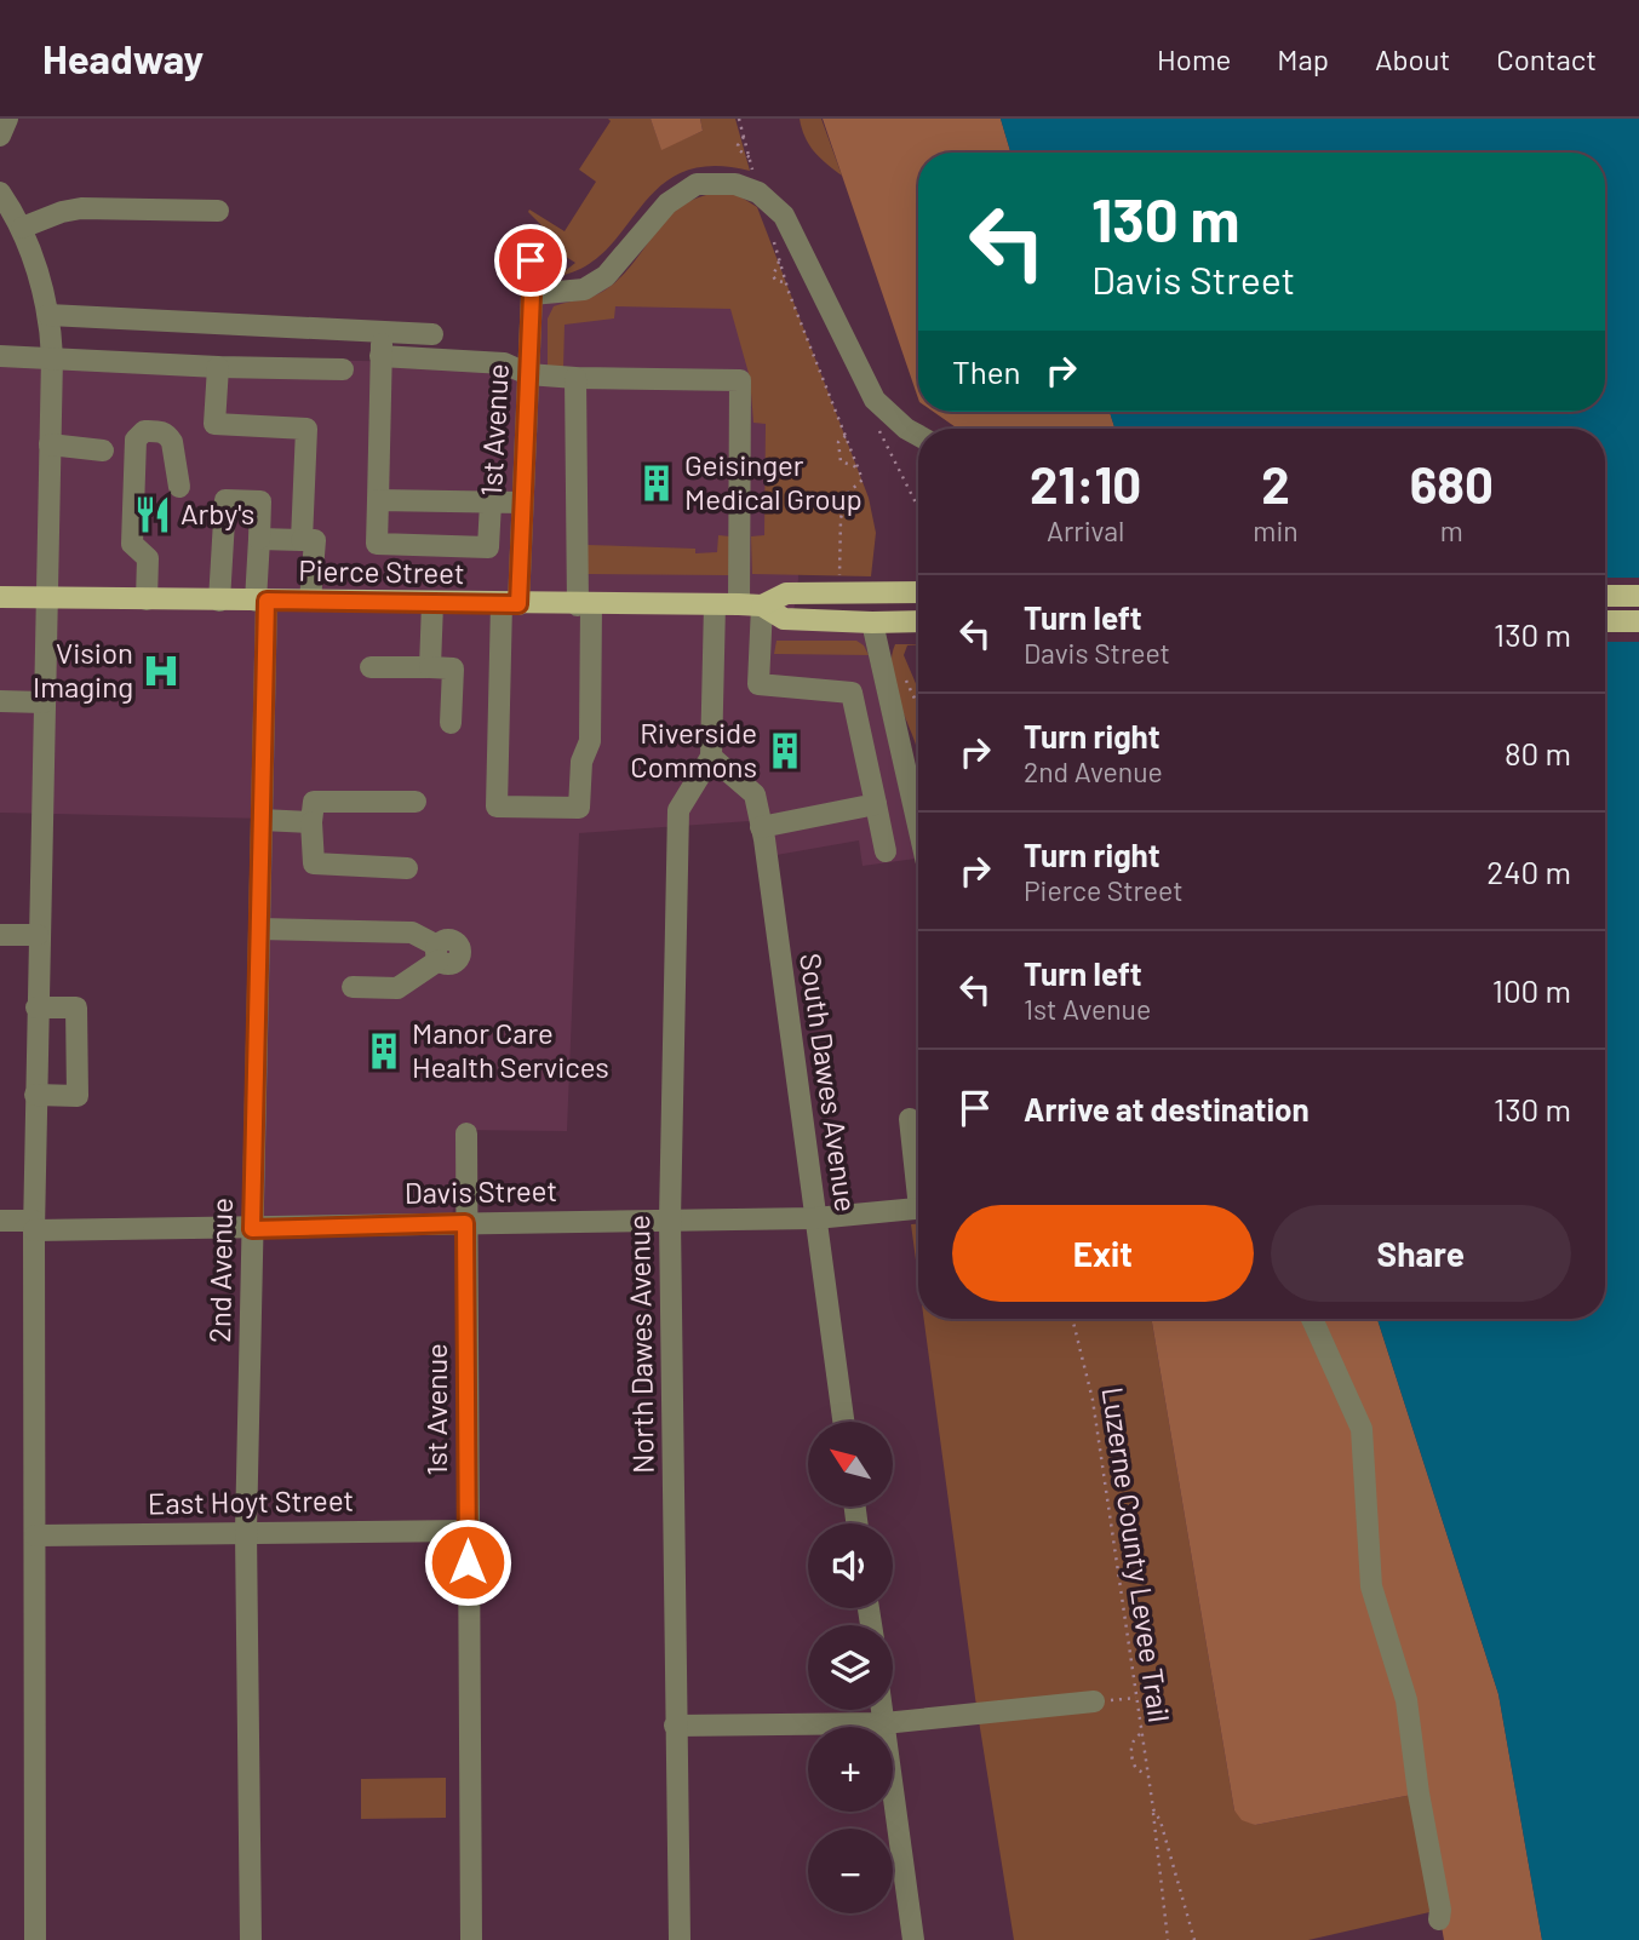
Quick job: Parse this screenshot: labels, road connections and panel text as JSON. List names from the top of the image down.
{
  "streets": {
    "main road": ["Pierce Street"],
    "street": [
      "1st Avenue",
      "South Dawes Avenue",
      "Davis Street",
      "2nd Avenue",
      "North Dawes Avenue",
      "East Hoyt Street"
    ],
    "path": ["Luzerne County Levee Trail"]
  },
  "crossings": [
    ["1st Avenue", "Pierce Street"],
    ["1st Avenue", "Davis Street"],
    ["1st Avenue", "East Hoyt Street"],
    ["Pierce Street", "2nd Avenue"],
    ["South Dawes Avenue", "Davis Street"],
    ["South Dawes Avenue", "North Dawes Avenue"],
    ["Davis Street", "2nd Avenue"],
    ["Davis Street", "North Dawes Avenue"],
    ["2nd Avenue", "East Hoyt Street"]
  ],
  "places": {
    "building": ["Geisinger Medical Group", "Riverside Commons", "Manor Care Health Services"],
    "restaurant": ["Arby's"],
    "hospital": ["Vision Imaging"]
  },
  "north": "top left",
  "page": {
    "header": "Headway",
    "nav": [
      "Home",
      "Map",
      "About",
      "Contact"
    ],
    "turn": ["130 m", "Davis Street"],
    "then": "Then",
    "eta": [
      "21:10",
      "Arrival",
      "2",
      "min",
      "680",
      "m"
    ],
    "list": [
      {
        "name": "Turn left",
        "note": "Davis Street",
        "value": "130 m"
      },
      {
        "name": "Turn right",
        "note": "2nd Avenue",
        "value": "80 m"
      },
      {
        "name": "Turn right",
        "note": "Pierce Street",
        "value": "240 m"
      },
      {
        "name": "Turn left",
        "note": "1st Avenue",
        "value": "100 m"
      },
      {
        "name": "Arrive at destination",
        "value": "130 m"
      }
    ],
    "buttons": ["Exit", "Share"],
    "map_buttons": ["+", "−"]
  }
}
